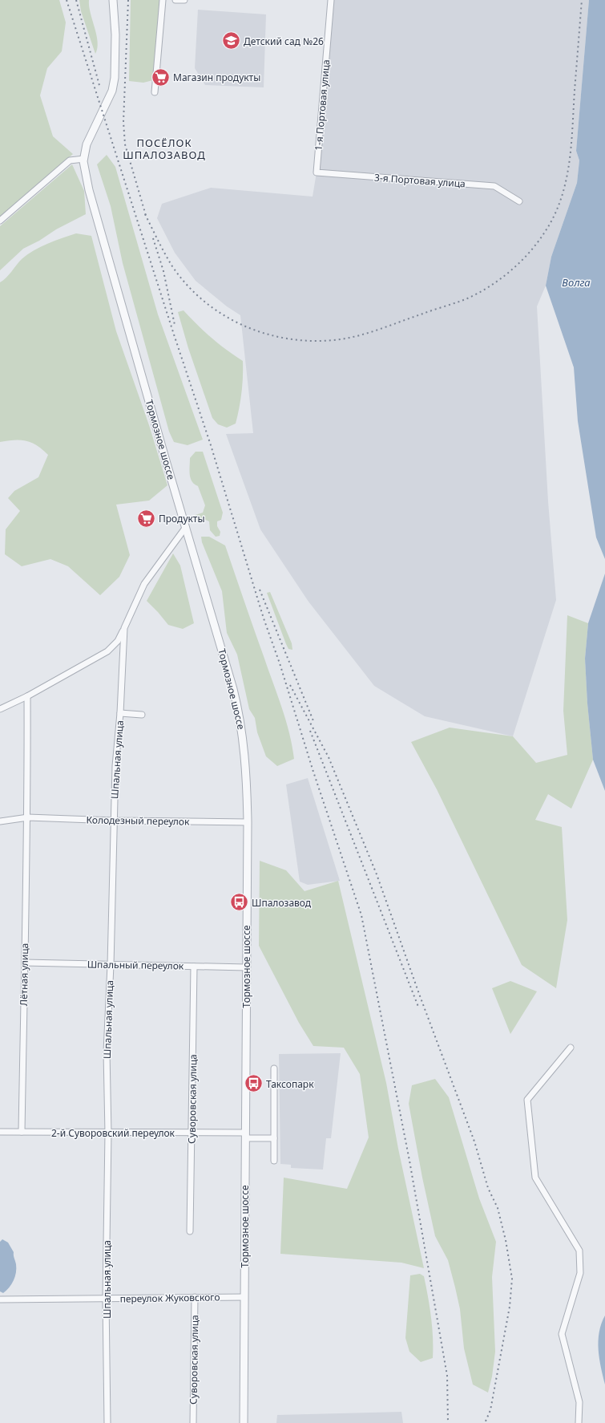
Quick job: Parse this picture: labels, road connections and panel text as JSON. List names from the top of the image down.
{
  "streets": {
    "street": [
      "1-я Портовая улица",
      "3-я Портовая улица",
      "Тормозное шоссе",
      "Шпальная улица",
      "Колодезный переулок",
      "Шпальный переулок",
      "Лётная улица",
      "Суворовская улица",
      "2-й Суворовский переулок",
      "переулок Жуковского"
    ]
  },
  "crossings": [
    ["1-я Портовая улица", "3-я Портовая улица"],
    ["Тормозное шоссе", "Шпальная улица"],
    ["Тормозное шоссе", "Колодезный переулок"],
    ["Тормозное шоссе", "Шпальный переулок"],
    ["Тормозное шоссе", "2-й Суворовский переулок"],
    ["Тормозное шоссе", "переулок Жуковского"],
    ["Шпальная улица", "Колодезный переулок"],
    ["Шпальная улица", "Шпальный переулок"],
    ["Шпальная улица", "2-й Суворовский переулок"],
    ["Шпальная улица", "переулок Жуковского"],
    ["Колодезный переулок", "Лётная улица"],
    ["Шпальный переулок", "Лётная улица"],
    ["Шпальный переулок", "Суворовская улица"],
    ["Лётная улица", "2-й Суворовский переулок"],
    ["Суворовская улица", "2-й Суворовский переулок"],
    ["Суворовская улица", "переулок Жуковского"]
  ],
  "districts": ["ПОСЁЛОК ШПАЛОЗАВОД"],
  "water": ["Волга"],
  "places": {
    "school or university": ["Детский сад №26"],
    "supermarket": ["Магазин продукты", "Продукты"],
    "bus stop": ["Шпалозавод", "Таксопарк"]
  }
}
